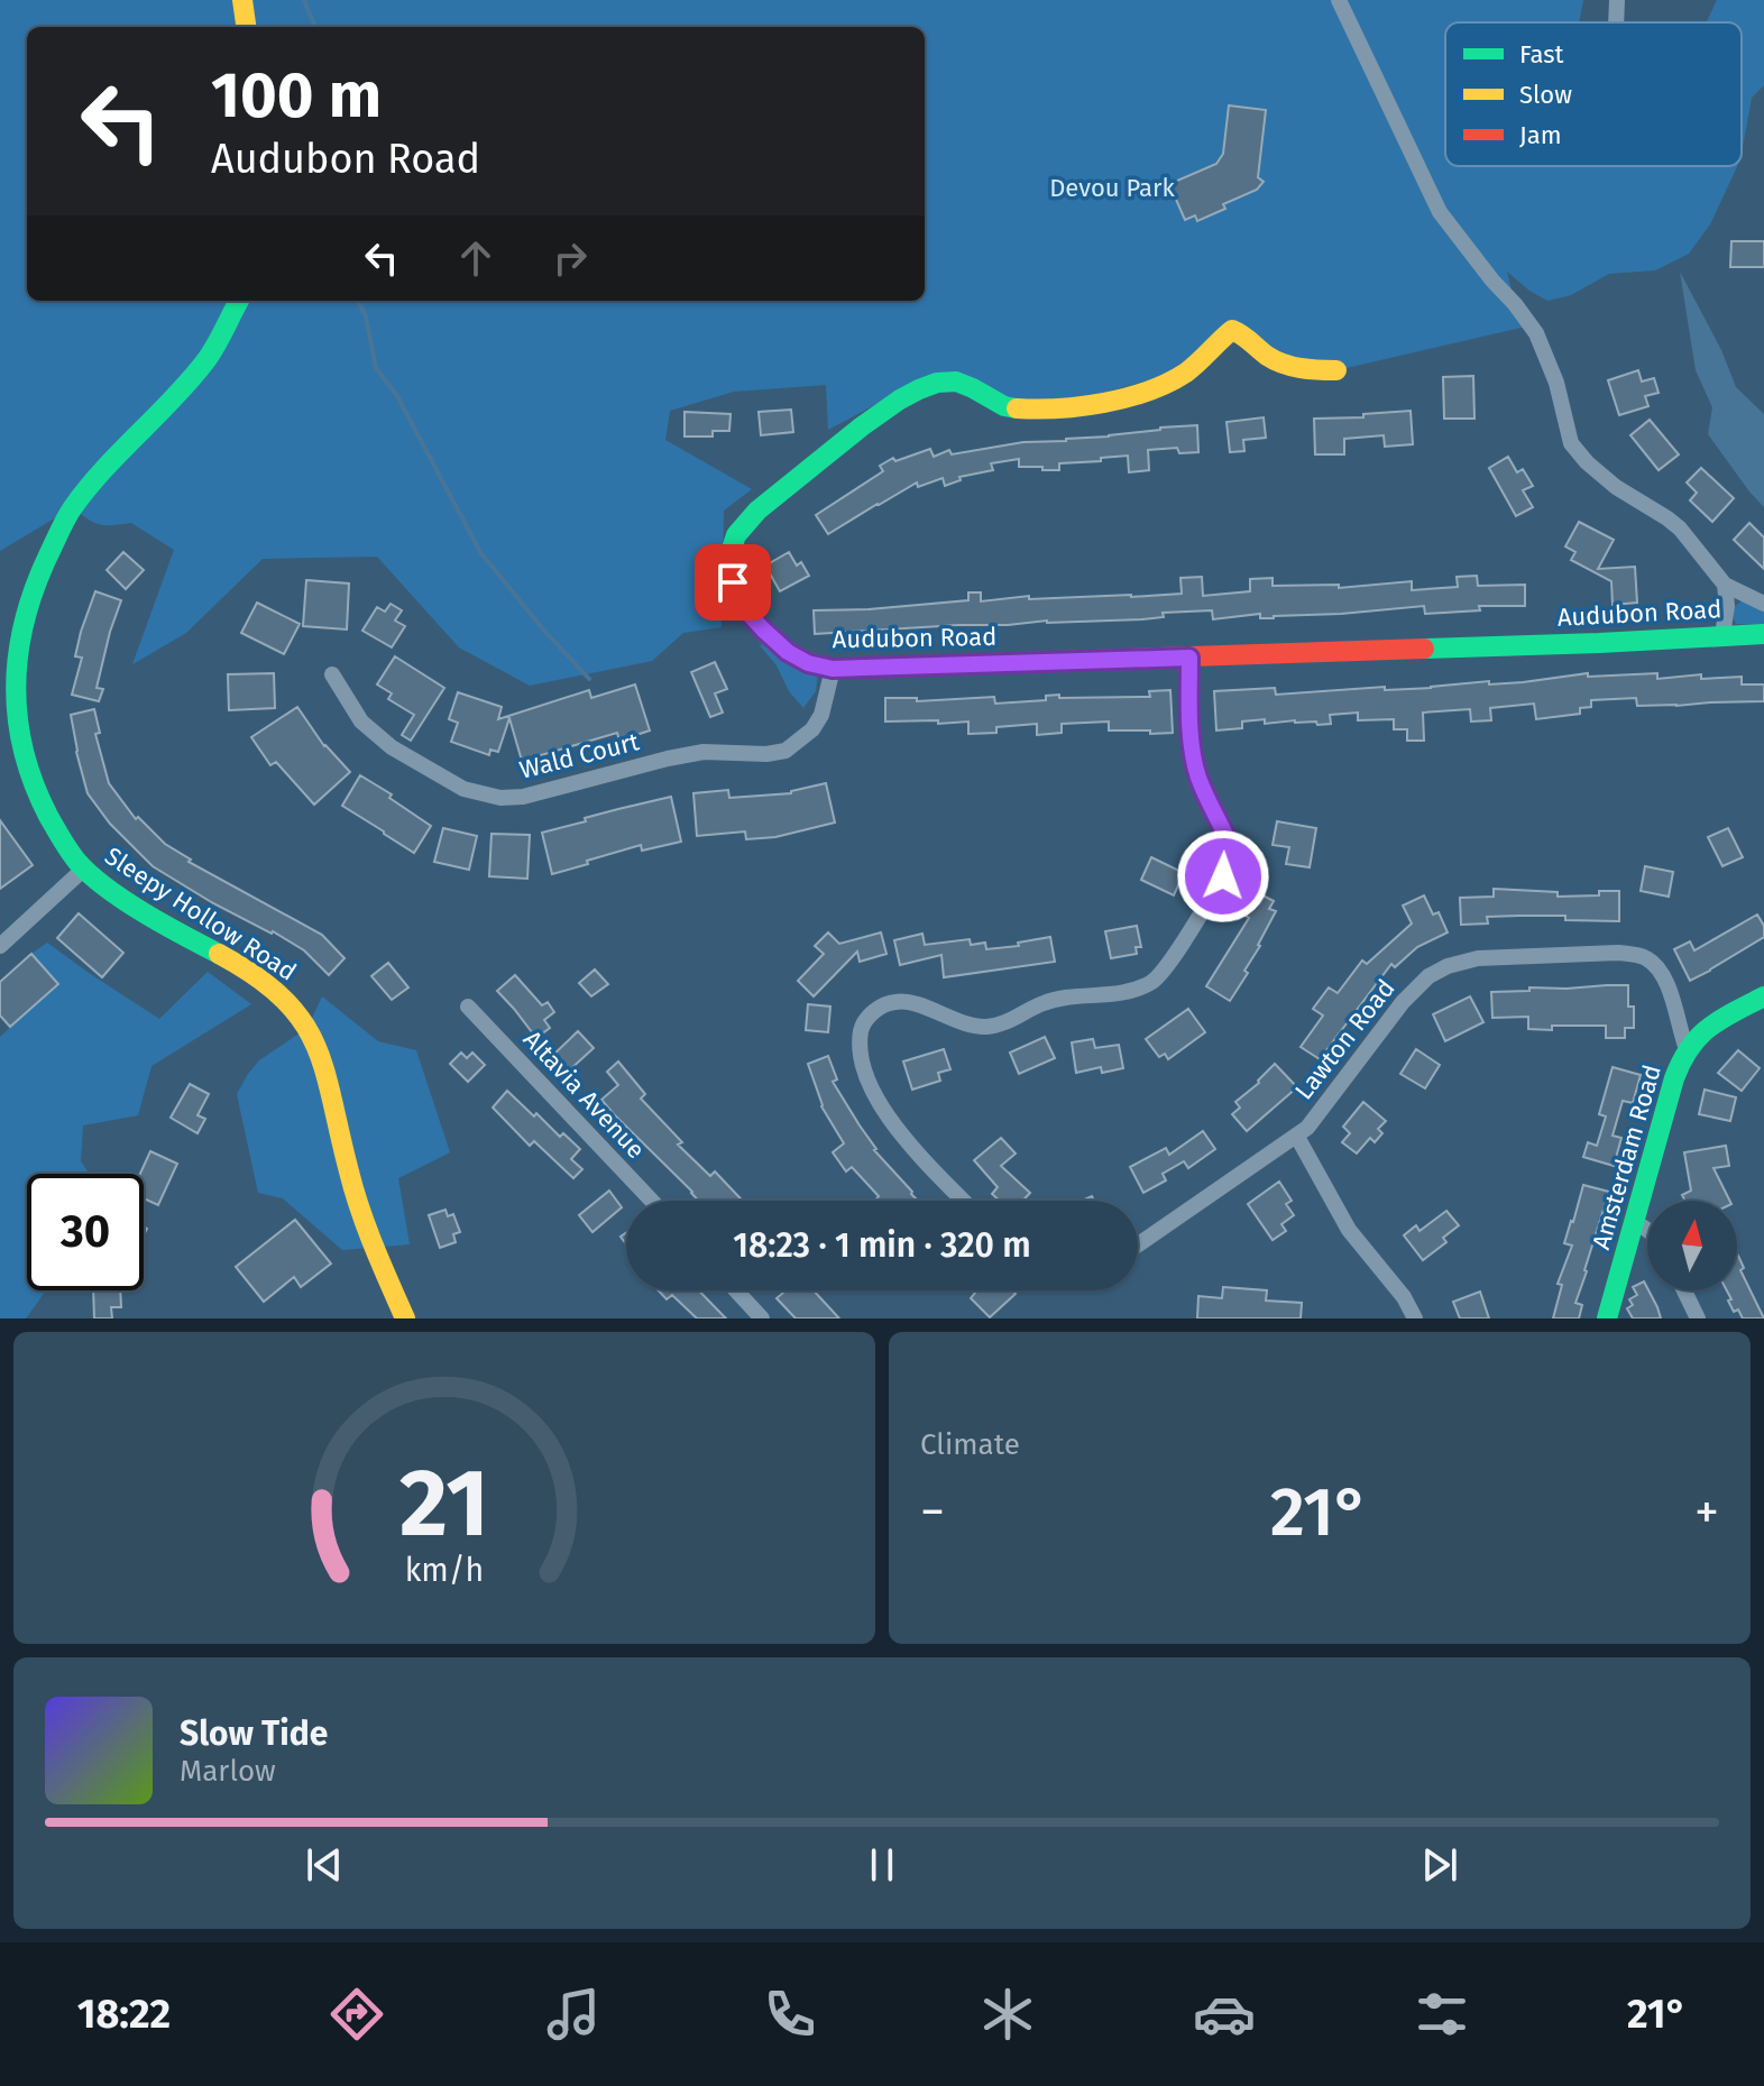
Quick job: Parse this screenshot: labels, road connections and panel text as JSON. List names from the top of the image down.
{
  "streets": {
    "street": [
      "Audubon Road",
      "Wald Court",
      "Sleepy Hollow Road",
      "Lawton Road",
      "Altavia Avenue",
      "Amsterdam Road"
    ]
  },
  "crossings": [
    ["Audubon Road", "Wald Court"],
    ["Lawton Road", "Amsterdam Road"]
  ],
  "parks": ["Devou Park"],
  "legend": ["Fast", "Slow", "Jam"],
  "north": "top",
  "page": {
    "turn": ["100 m", "Audubon Road"],
    "limit": "30",
    "trip": "18:23 · 1 min · 320 m",
    "tile": "Climate",
    "heat": ["−", "21°", "+"],
    "song": ["Slow Tide", "Marlow"],
    "tabs": ["18:22", "21°"],
    "gauge": ["21", "km/h"]
  }
}
